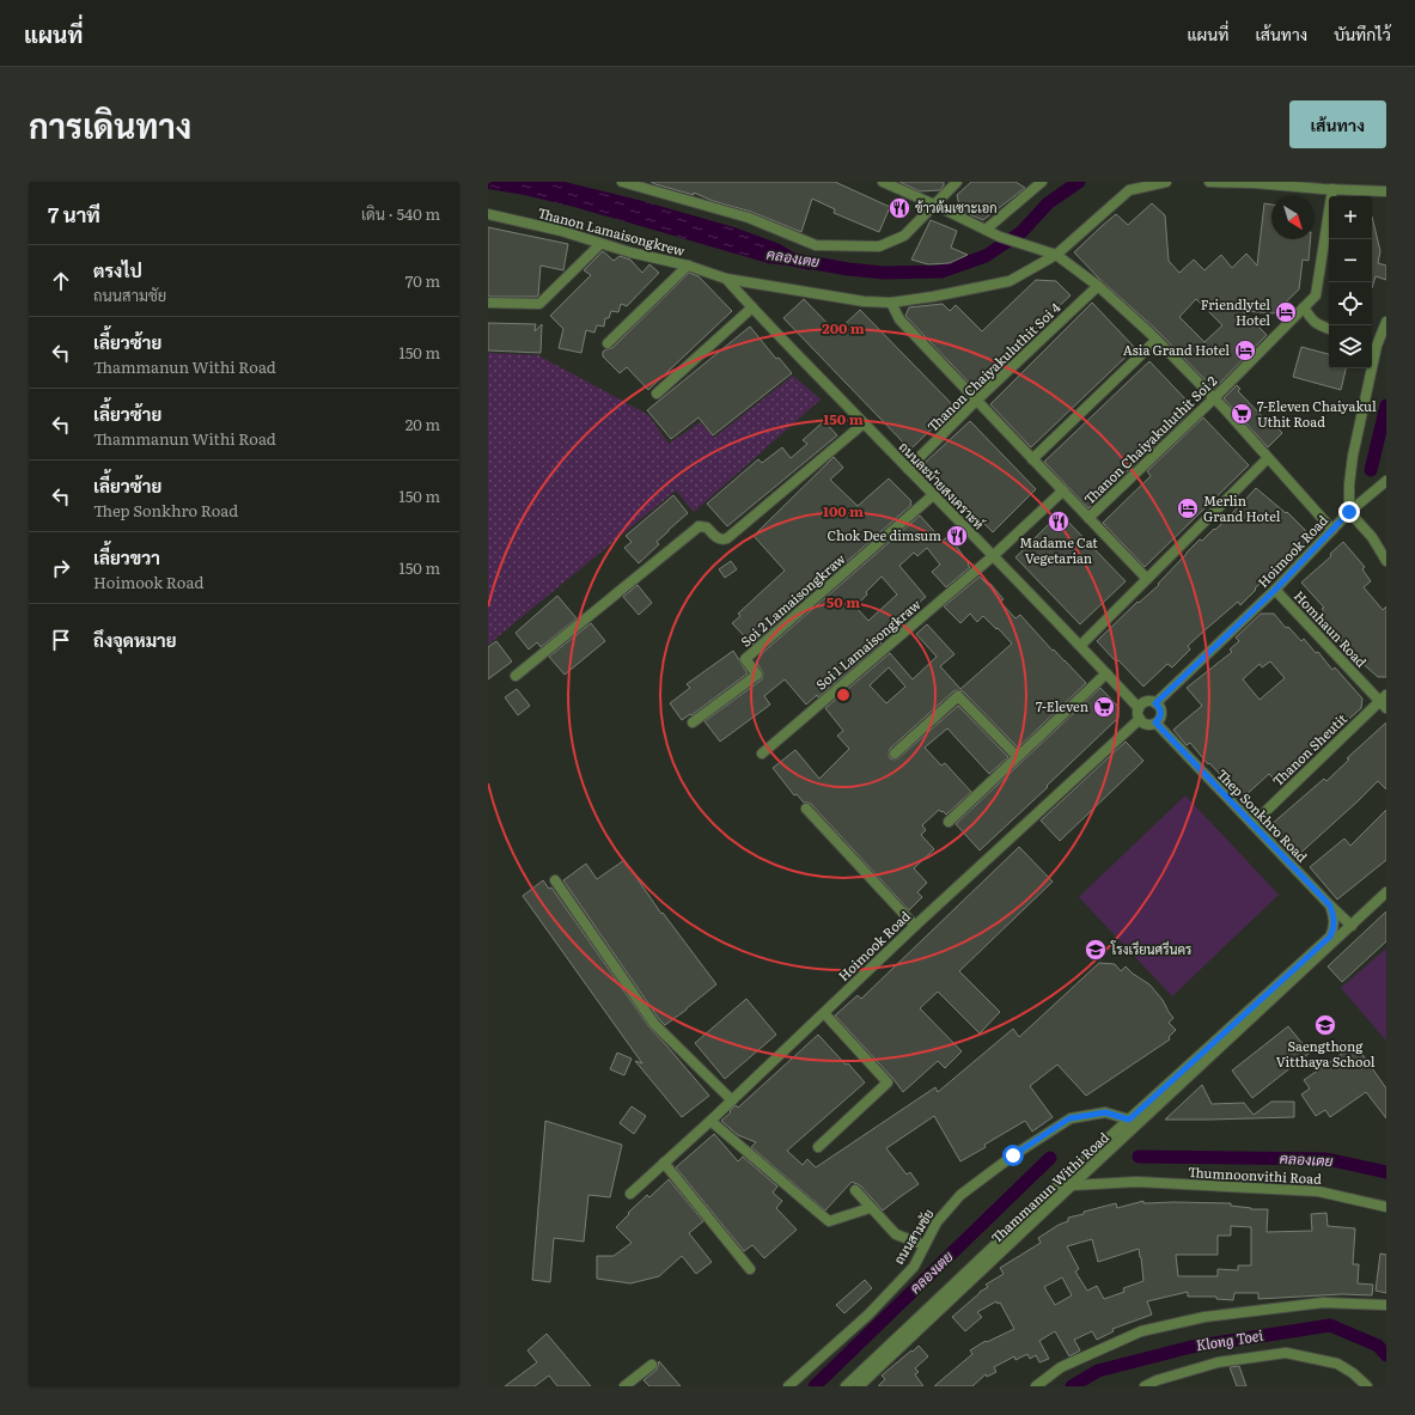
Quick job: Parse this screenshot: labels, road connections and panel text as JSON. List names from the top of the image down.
{
  "streets": {
    "street": [
      "Thanon Lamaisongkrew",
      "Thanon Chaiyakuluthit Soi 4",
      "Thanon Chaiyakuluthit Soi 2",
      "ถนนละม้ายสงเคราะห์",
      "Hoimook Road",
      "Soi 2 Lamaisongkraw",
      "Homhaun Road",
      "Soi 1 Lamaisongkraw",
      "Thanon Sheutit",
      "Thep Sonkhro Road",
      "Thumnoonvithi Road",
      "Thammanun Withi Road",
      "ถนนสามชัย"
    ]
  },
  "crossings": [
    ["Thanon Lamaisongkrew", "ถนนละม้ายสงเคราะห์"],
    ["Thanon Chaiyakuluthit Soi 4", "ถนนละม้ายสงเคราะห์"],
    ["ถนนละม้ายสงเคราะห์", "Hoimook Road"],
    ["ถนนละม้ายสงเคราะห์", "Soi 2 Lamaisongkraw"],
    ["ถนนละม้ายสงเคราะห์", "Soi 1 Lamaisongkraw"],
    ["ถนนละม้ายสงเคราะห์", "Thep Sonkhro Road"],
    ["Hoimook Road", "Homhaun Road"],
    ["Hoimook Road", "Thep Sonkhro Road"],
    ["Homhaun Road", "Thanon Sheutit"],
    ["Thanon Sheutit", "Thep Sonkhro Road"],
    ["Thep Sonkhro Road", "Thammanun Withi Road"],
    ["Thumnoonvithi Road", "Thammanun Withi Road"],
    ["Thammanun Withi Road", "ถนนสามชัย"]
  ],
  "water": ["คลองเตย", "Klong Toei"],
  "places": {
    "restaurant": ["ข้าวต้มเซาะเอก", "Madame Cat Vegetarian", "Chok Dee dimsum"],
    "hotel": ["Friendlytel Hotel", "Asia Grand Hotel", "Merlin Grand Hotel"],
    "supermarket": ["7-Eleven Chaiyakul Uthit Road", "7-Eleven"],
    "school or university": ["โรงเรียนศรีนคร", "Saengthong Vitthaya School"]
  },
  "north": "bottom right",
  "page": {
    "header": "แผนที่",
    "nav": ["แผนที่", "เส้นทาง", "บันทึกไว้"],
    "title": "การเดินทาง",
    "buttons": "เส้นทาง",
    "heading": ["7 นาที", "เดิน · 540 m"],
    "map_buttons": ["+", "−"],
    "list": [
      ["ตรงไป", "ถนนสามชัย", "70 m"],
      ["เลี้ยวซ้าย", "Thammanun Withi Road", "150 m"],
      ["เลี้ยวซ้าย", "Thammanun Withi Road", "20 m"],
      ["เลี้ยวซ้าย", "Thep Sonkhro Road", "150 m"],
      ["เลี้ยวขวา", "Hoimook Road", "150 m"],
      "ถึงจุดหมาย"
    ]
  },
  "rings": [
    "200 m",
    "150 m",
    "100 m",
    "50 m"
  ]
}
